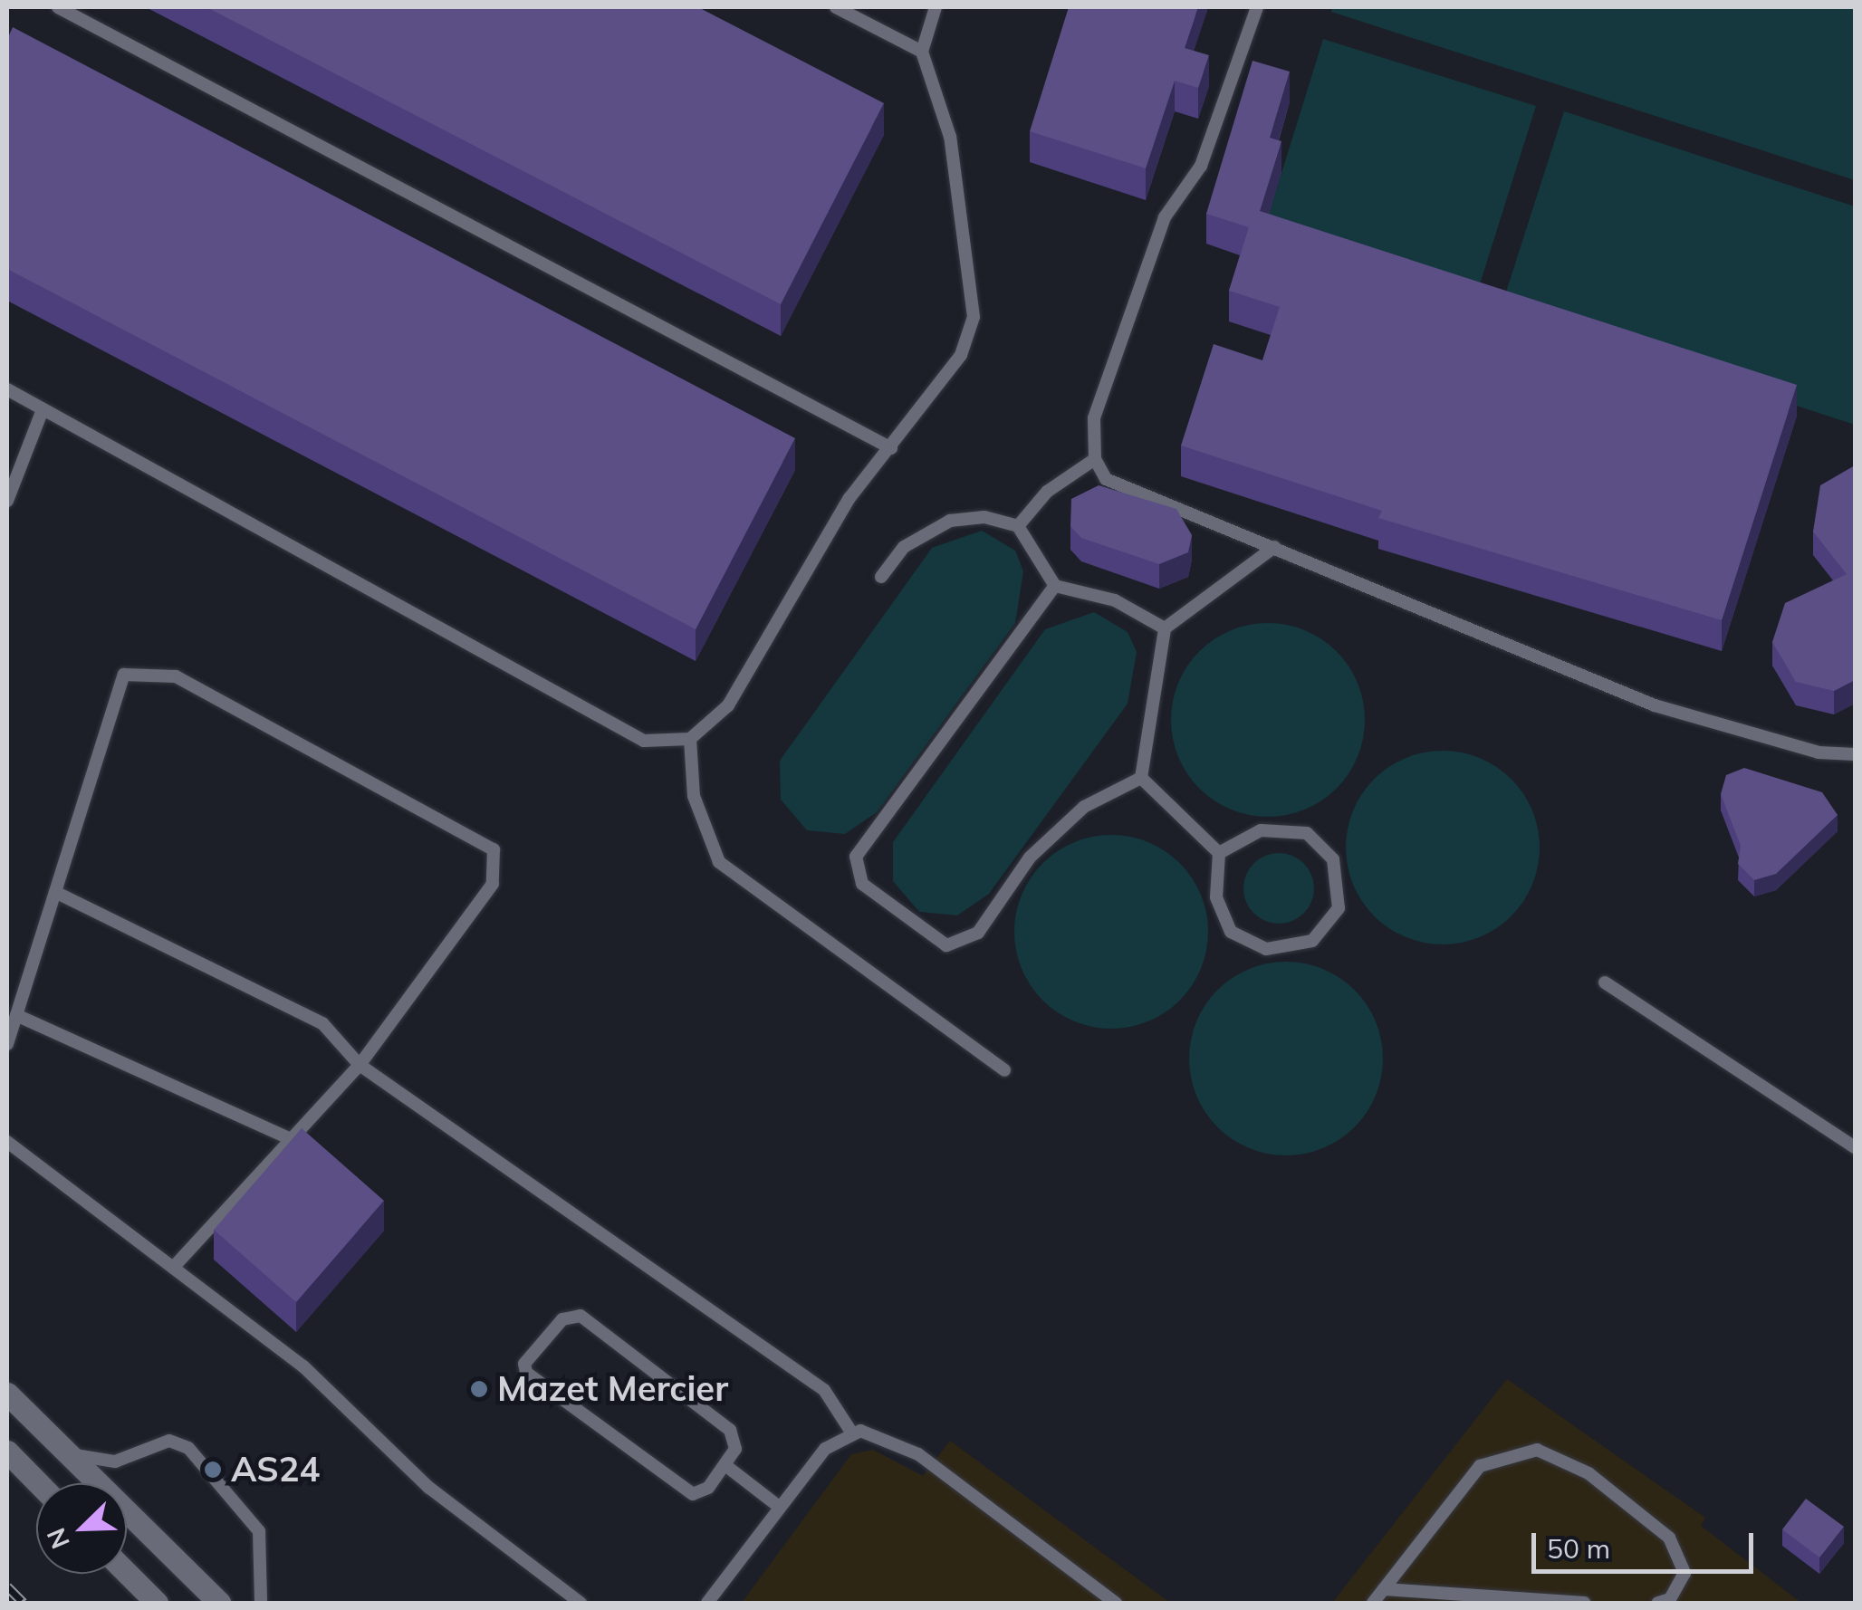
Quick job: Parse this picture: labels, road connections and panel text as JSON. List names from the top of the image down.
{
  "places": ["Mazet Mercier", "AS24"],
  "scale_bar": "50 m",
  "north": "bottom left"
}
